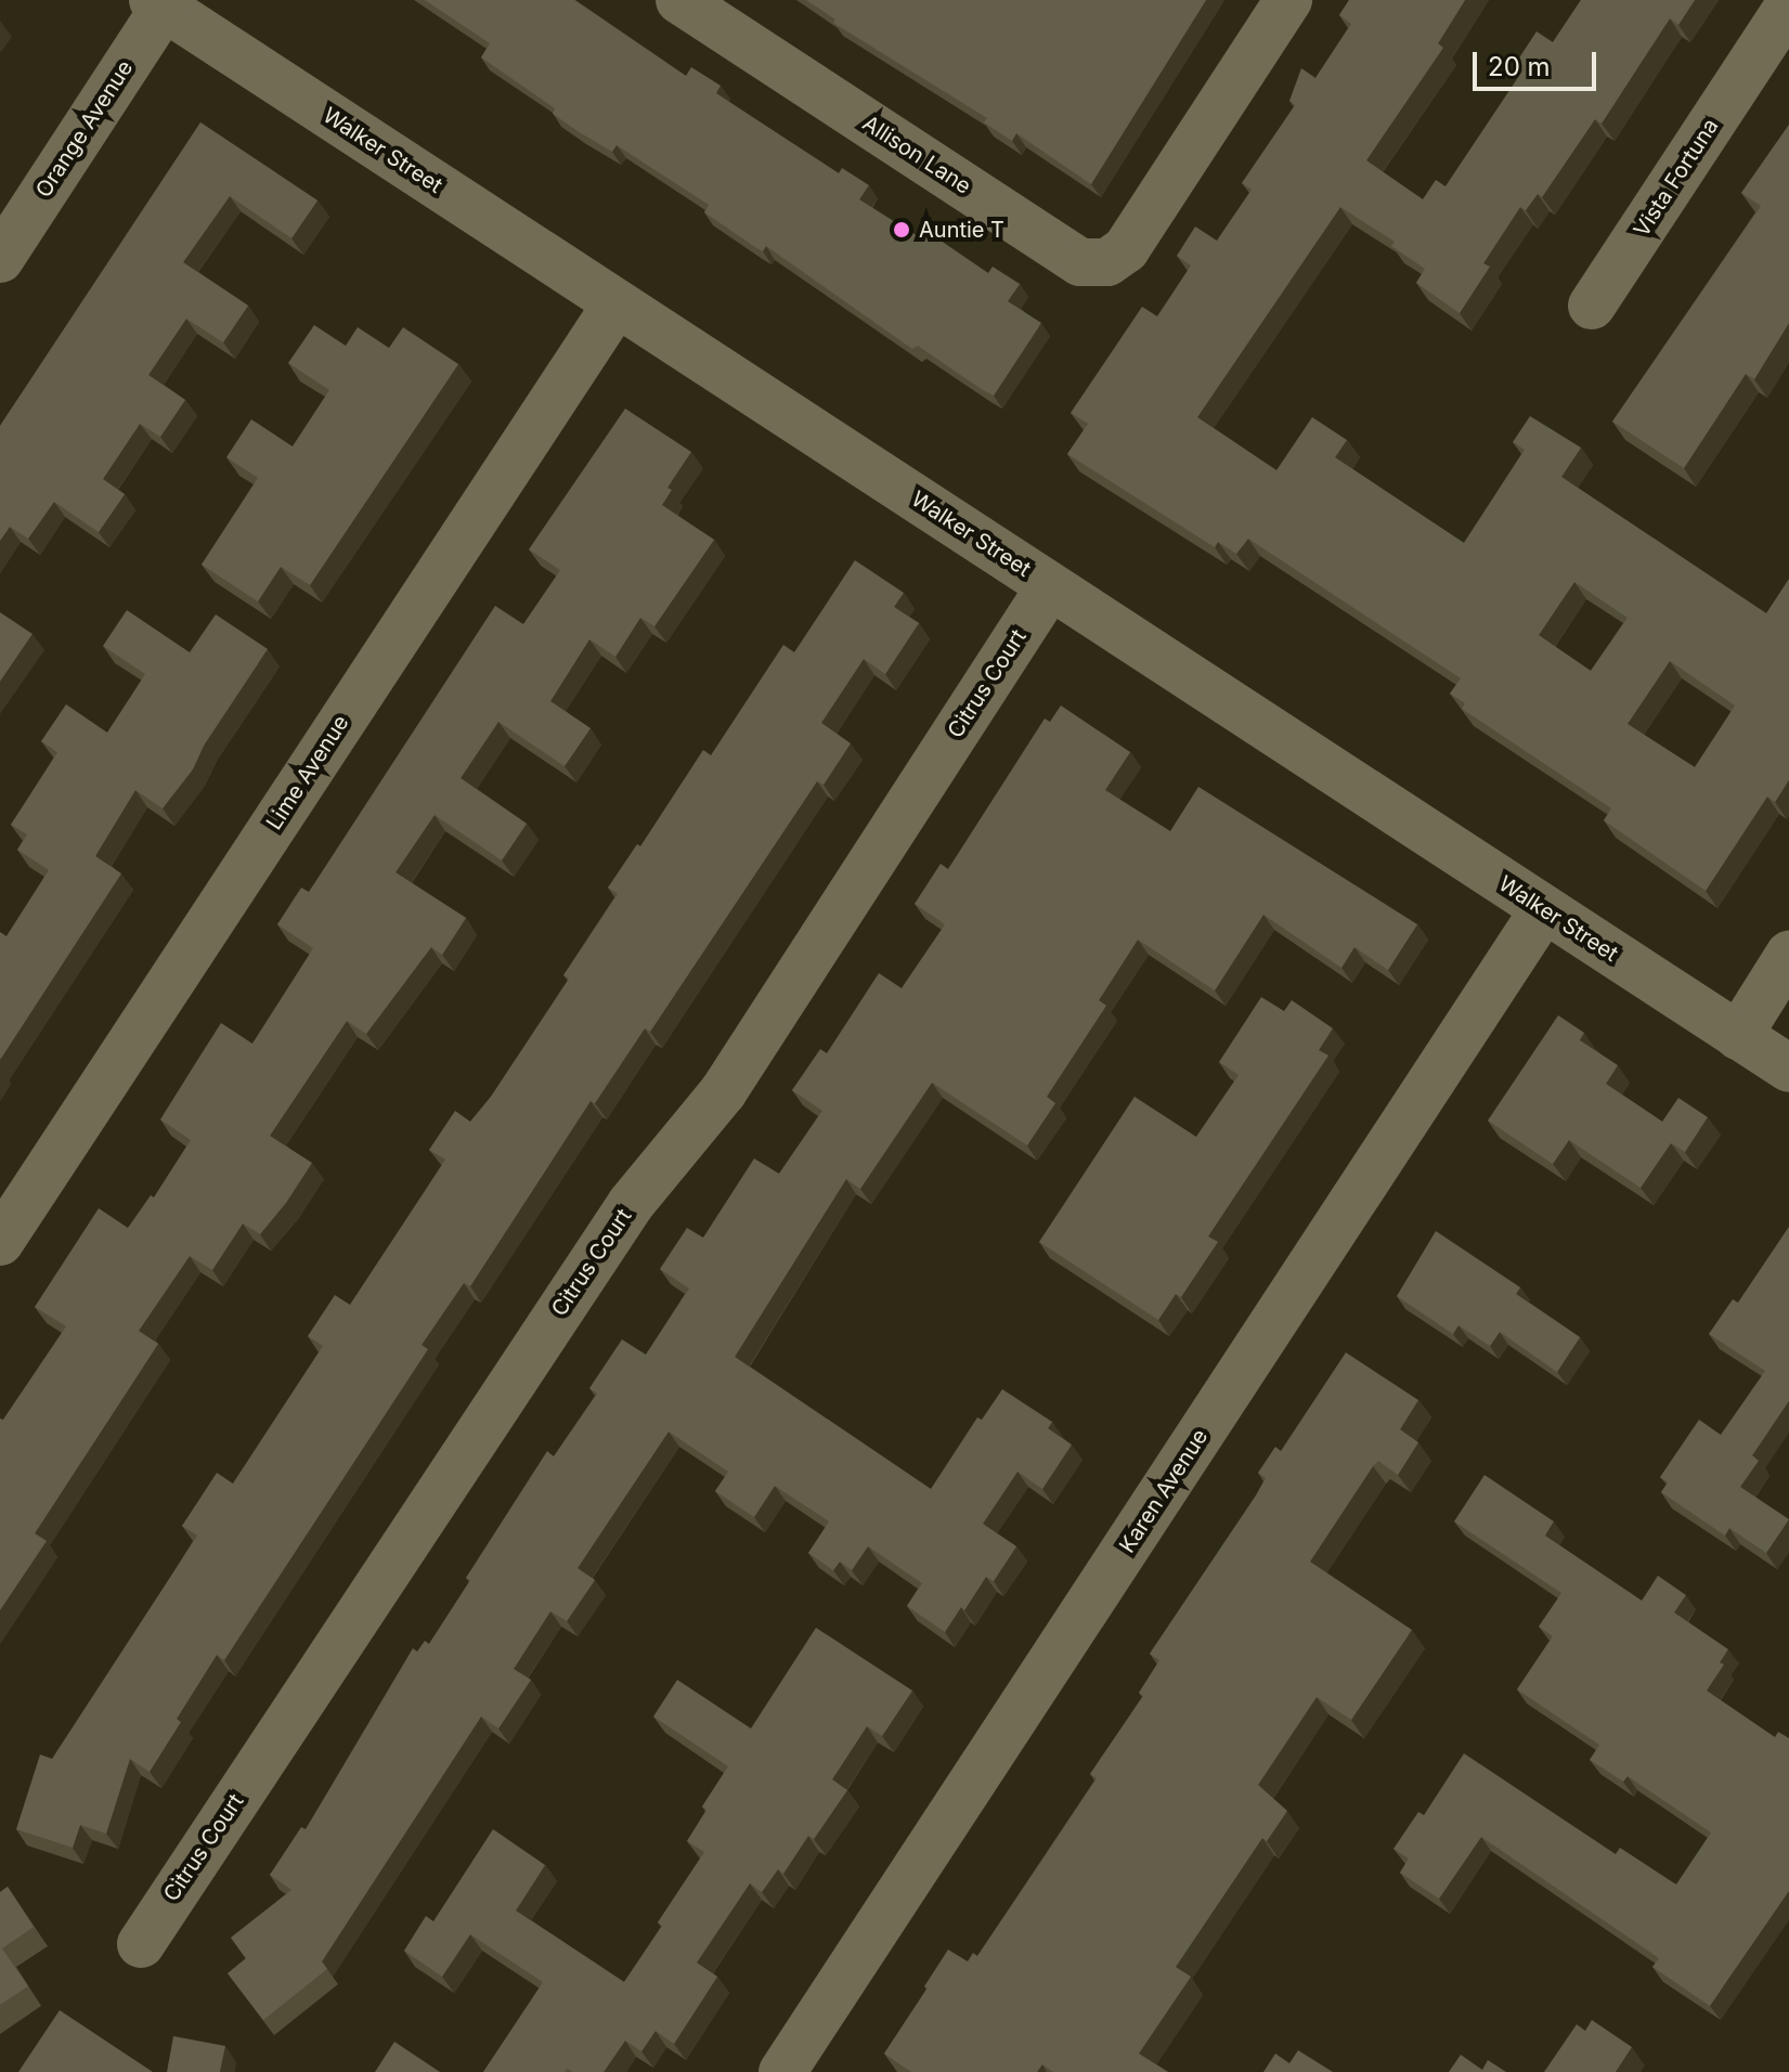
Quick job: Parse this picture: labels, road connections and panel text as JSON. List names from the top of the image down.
{
  "streets": {
    "street": [
      "Orange Avenue",
      "Walker Street",
      "Allison Lane",
      "Vista Fortuna",
      "Citrus Court",
      "Lime Avenue",
      "Karen Avenue"
    ]
  },
  "crossings": [
    ["Orange Avenue", "Walker Street"],
    ["Walker Street", "Citrus Court"],
    ["Walker Street", "Lime Avenue"],
    ["Walker Street", "Karen Avenue"]
  ],
  "places": ["Auntie T"],
  "scale_bar": "20 m"
}
